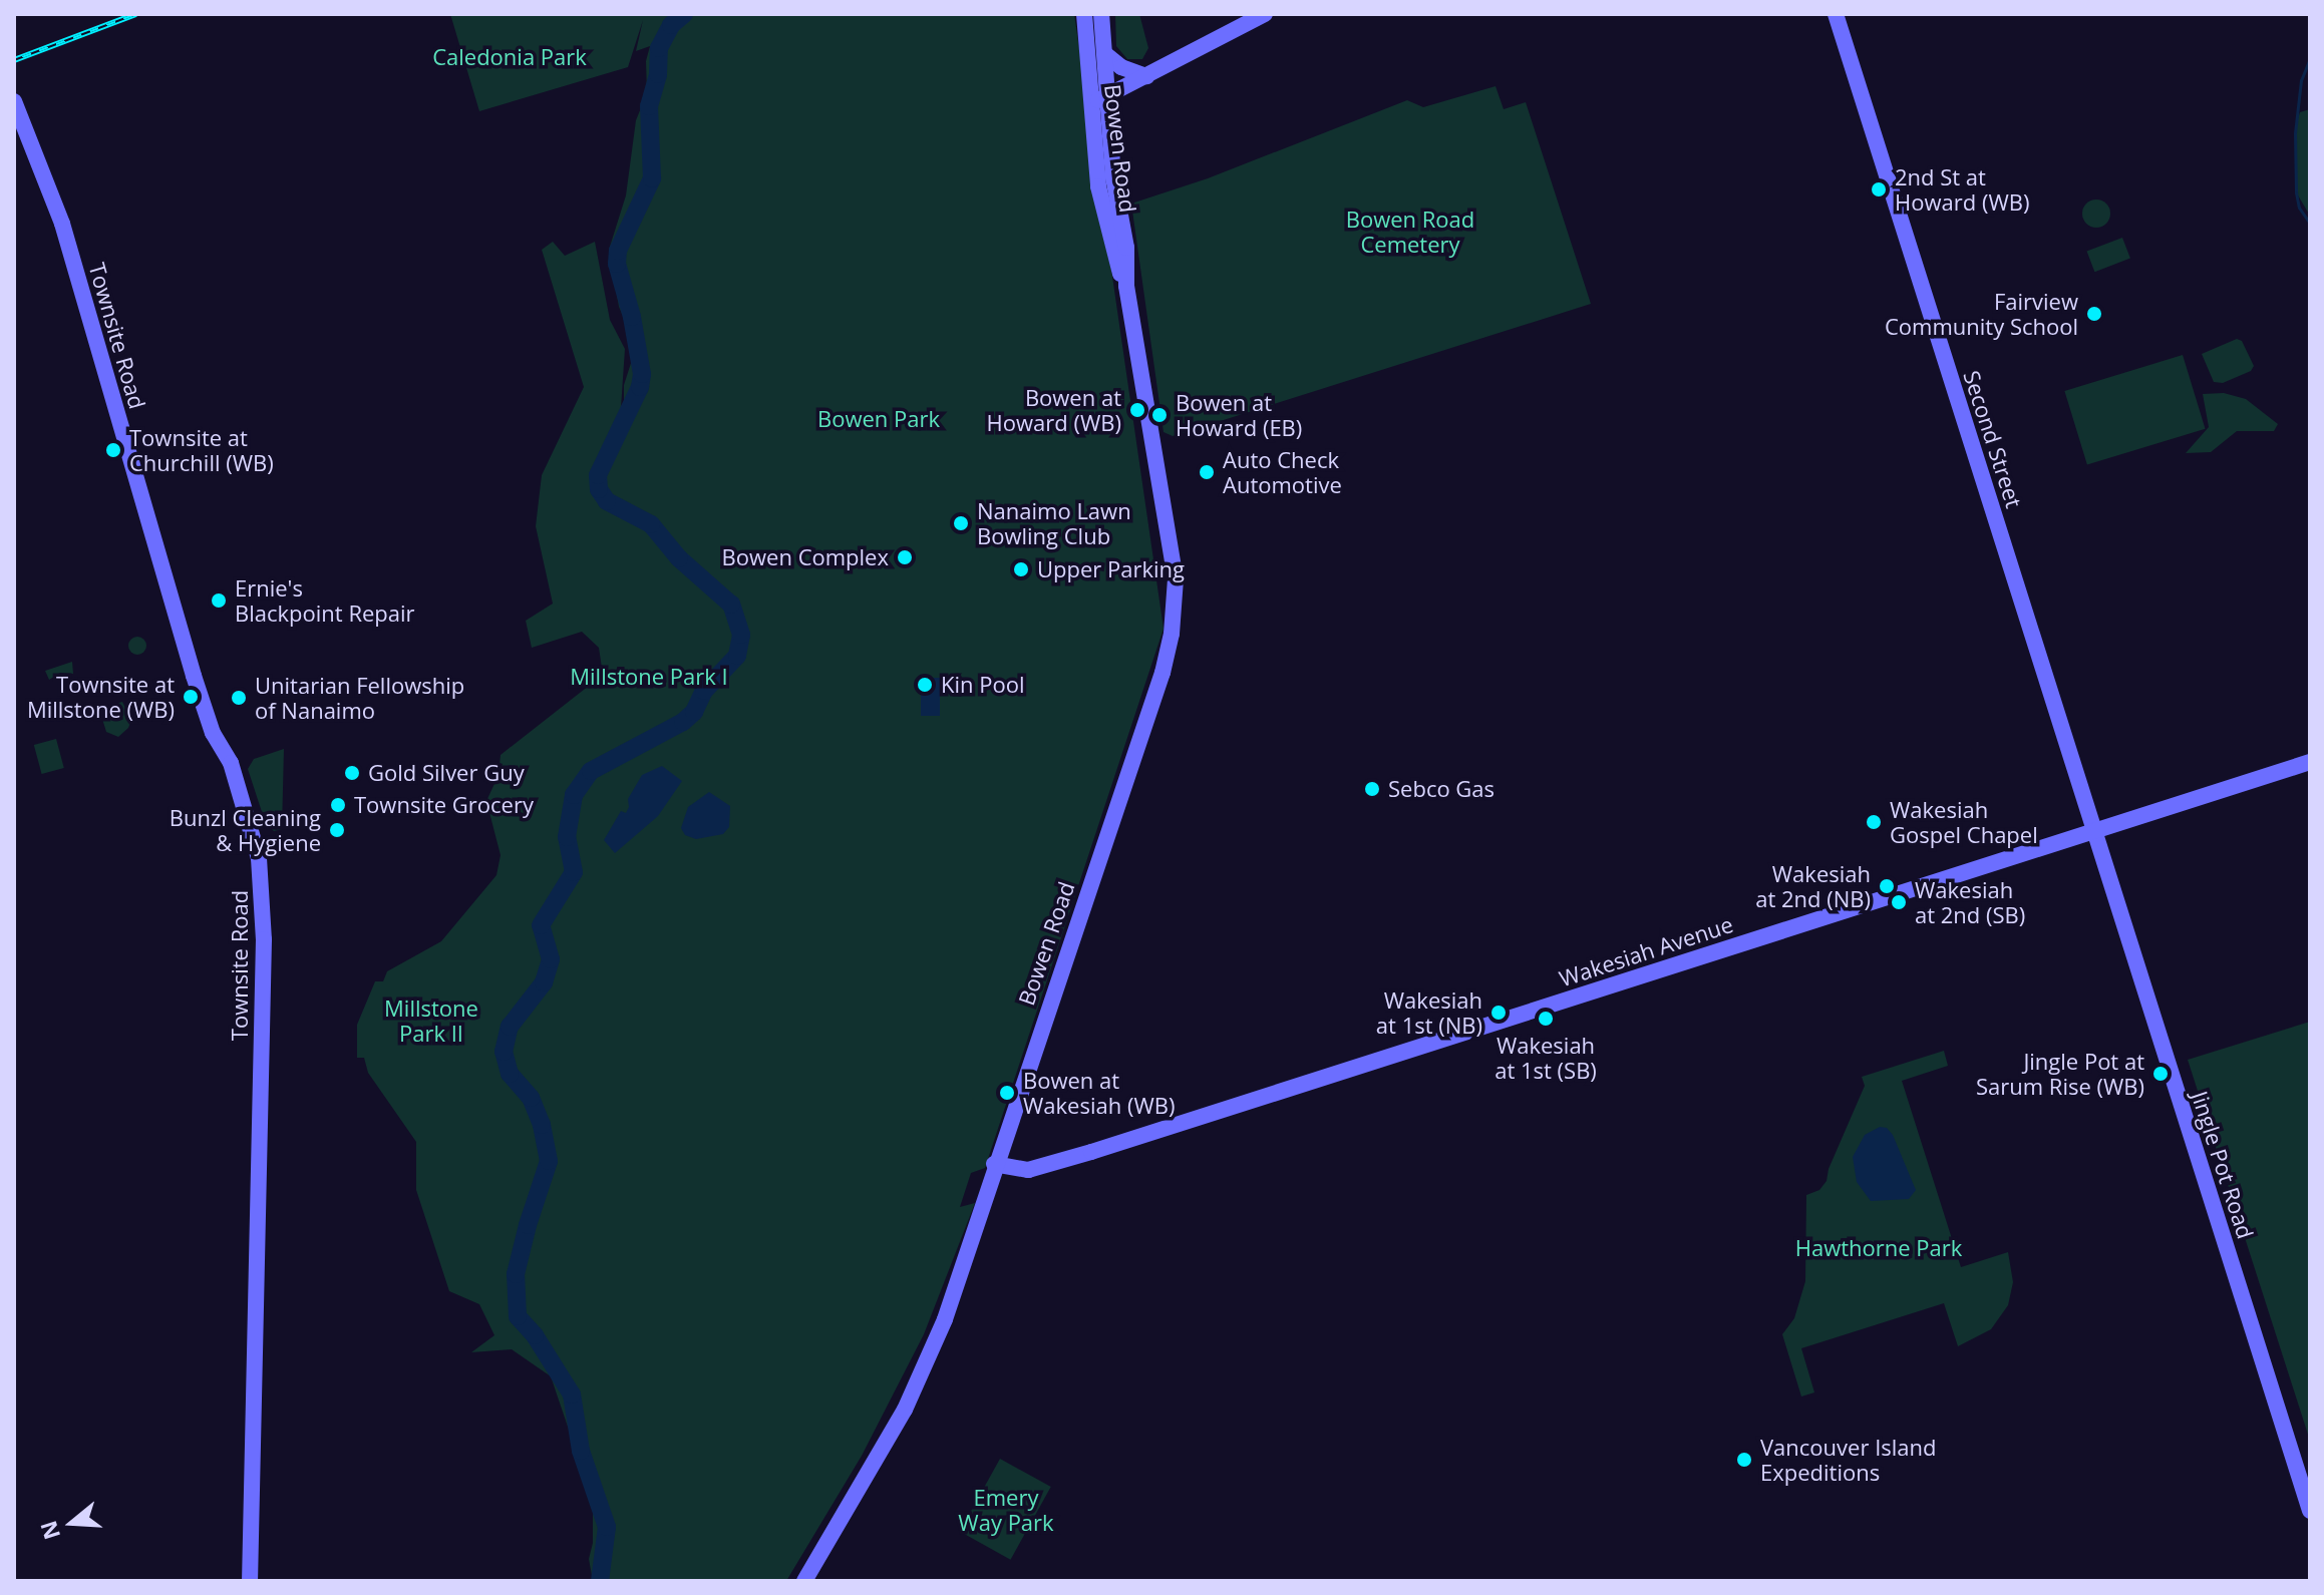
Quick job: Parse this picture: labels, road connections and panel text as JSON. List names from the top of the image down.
{
  "streets": {
    "main road": [
      "Bowen Road",
      "Townsite Road",
      "Second Street",
      "Wakesiah Avenue",
      "Jingle Pot Road"
    ]
  },
  "crossings": [
    ["Bowen Road", "Wakesiah Avenue"],
    ["Second Street", "Wakesiah Avenue"],
    ["Second Street", "Jingle Pot Road"],
    ["Wakesiah Avenue", "Jingle Pot Road"]
  ],
  "parks": [
    "Caledonia Park",
    "Bowen Road Cemetery",
    "Bowen Park",
    "Millstone Park I",
    "Millstone Park II",
    "Hawthorne Park",
    "Emery Way Park"
  ],
  "places": [
    "2nd St at Howard (WB)",
    "Fairview Community School",
    "Bowen at Howard (WB)",
    "Bowen at Howard (EB)",
    "Townsite at Churchill (WB)",
    "Auto Check Automotive",
    "Nanaimo Lawn Bowling Club",
    "Bowen Complex",
    "Upper Parking",
    "Ernie's Blackpoint Repair",
    "Kin Pool",
    "Townsite at Millstone (WB)",
    "Unitarian Fellowship of Nanaimo",
    "Gold Silver Guy",
    "Sebco Gas",
    "Townsite Grocery",
    "Wakesiah Gospel Chapel",
    "Bunzl Cleaning & Hygiene",
    "Wakesiah at 2nd (NB)",
    "Wakesiah at 2nd (SB)",
    "Wakesiah at 1st (NB)",
    "Wakesiah at 1st (SB)",
    "Jingle Pot at Sarum Rise (WB)",
    "Bowen at Wakesiah (WB)",
    "Vancouver Island Expeditions"
  ],
  "north": "left"
}
